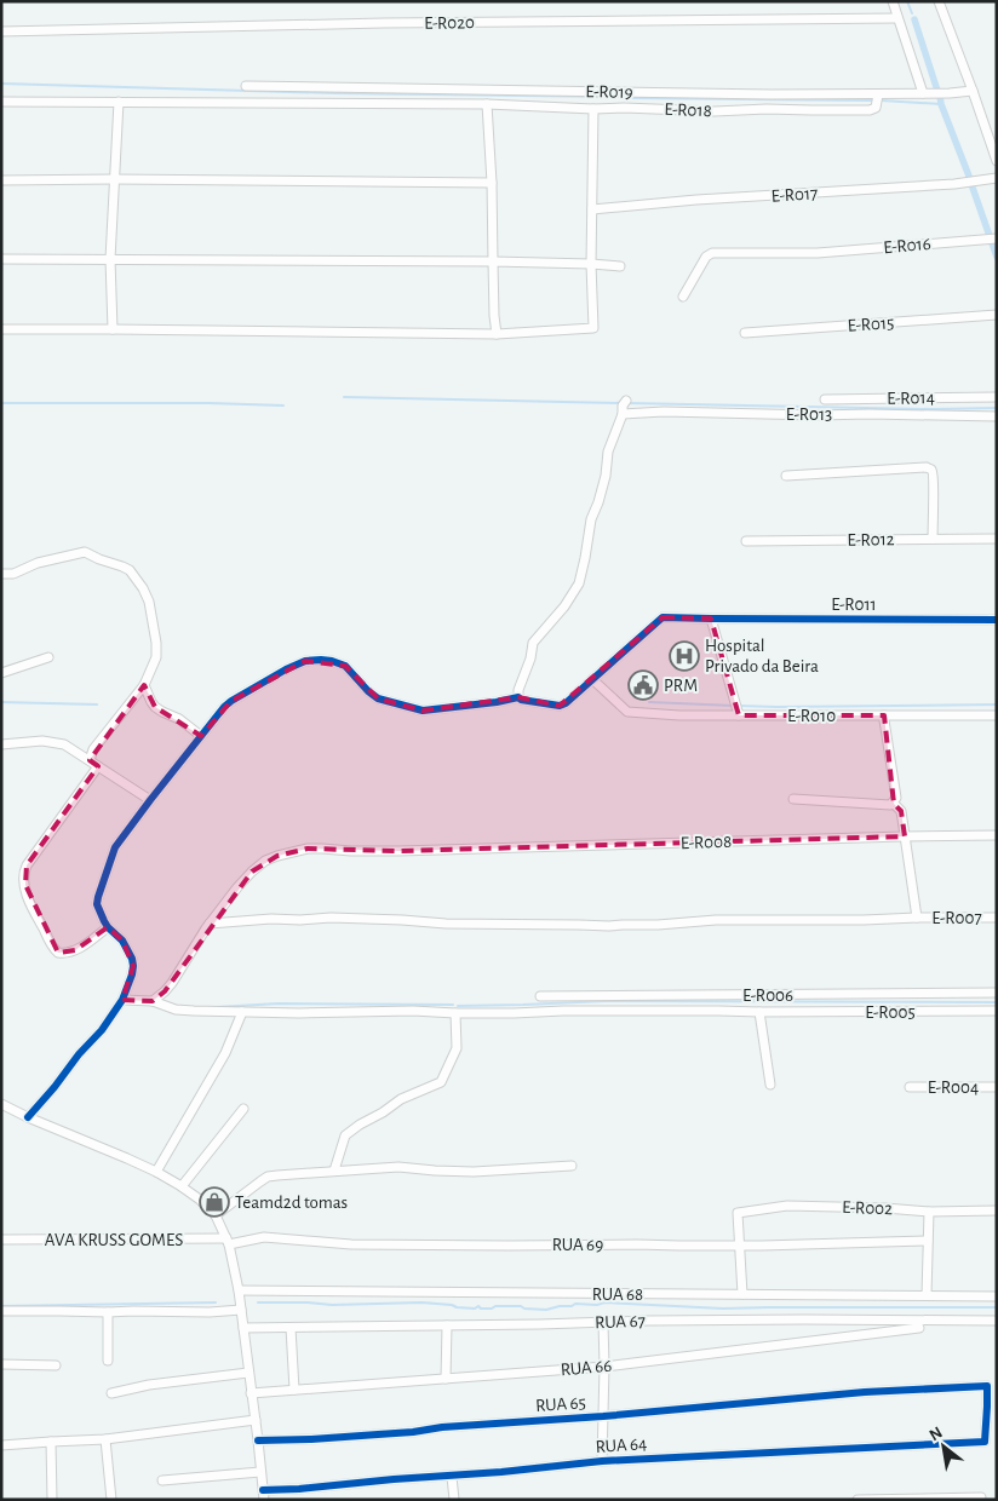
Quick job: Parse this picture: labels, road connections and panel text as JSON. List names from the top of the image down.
{
  "streets": {
    "street": [
      "E-R020",
      "E-R019",
      "E-R018",
      "E-R017",
      "E-R016",
      "E-R015",
      "E-R014",
      "E-R013",
      "E-R012",
      "E-R011",
      "E-R010",
      "E-R008",
      "E-R007",
      "E-R006",
      "E-R005",
      "E-R004",
      "E-R002",
      "AVA KRUSS GOMES",
      "RUA 69",
      "RUA 68",
      "RUA 67",
      "RUA 66",
      "RUA 65",
      "RUA 64"
    ]
  },
  "crossings": [
    ["E-R019", "E-R018"],
    ["E-R011", "E-R010"],
    ["E-R008", "E-R007"],
    ["E-R002", "RUA 69"],
    ["AVA KRUSS GOMES", "RUA 69"],
    ["RUA 65", "RUA 64"]
  ],
  "places": {
    "hospital": ["Hospital Privado da Beira"],
    "public building": ["PRM"],
    "shop": ["Teamd2d tomas"]
  },
  "north": "top left"
}
